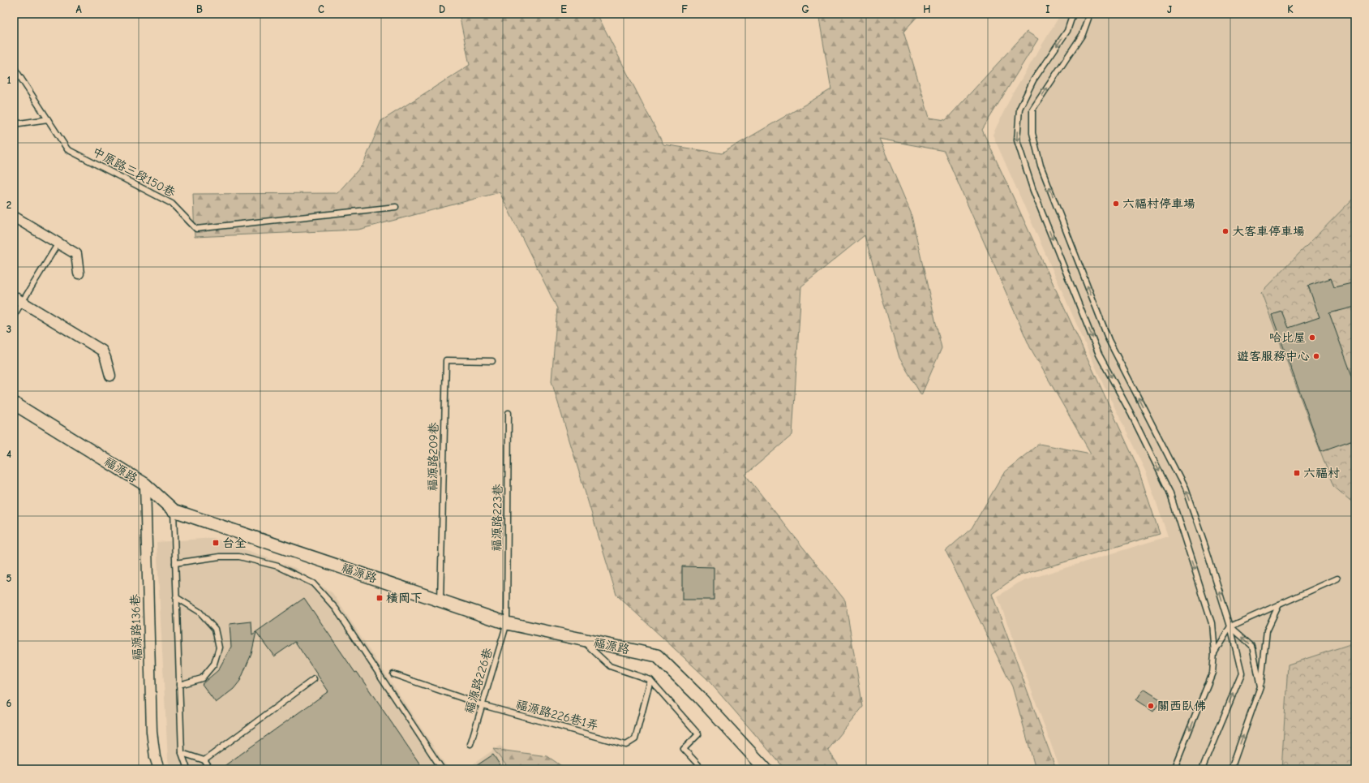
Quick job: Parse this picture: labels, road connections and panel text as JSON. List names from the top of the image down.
{
  "streets": {
    "street": ["福源路", "福源路136巷"],
    "lane": [
      "中原路三段150巷",
      "福源路209巷",
      "福源路223巷",
      "福源路226巷",
      "福源路226巷1弄"
    ]
  },
  "crossings": [
    ["福源路209巷", "福源路"],
    ["福源路", "福源路223巷"],
    ["福源路", "福源路136巷"],
    ["福源路", "福源路226巷"],
    ["福源路223巷", "福源路226巷"],
    ["福源路226巷", "福源路226巷1弄"]
  ],
  "places": {
    "other": [
      "六福村停車場",
      "大客車停車場",
      "哈比屋",
      "遊客服務中心",
      "關西臥佛"
    ],
    "transit": ["六福村", "台全", "橫岡下"]
  },
  "grid": {
    "columns": [
      "A",
      "B",
      "C",
      "D",
      "E",
      "F",
      "G",
      "H",
      "I",
      "J",
      "K"
    ],
    "rows": [
      "1",
      "2",
      "3",
      "4",
      "5",
      "6"
    ]
  }
}
